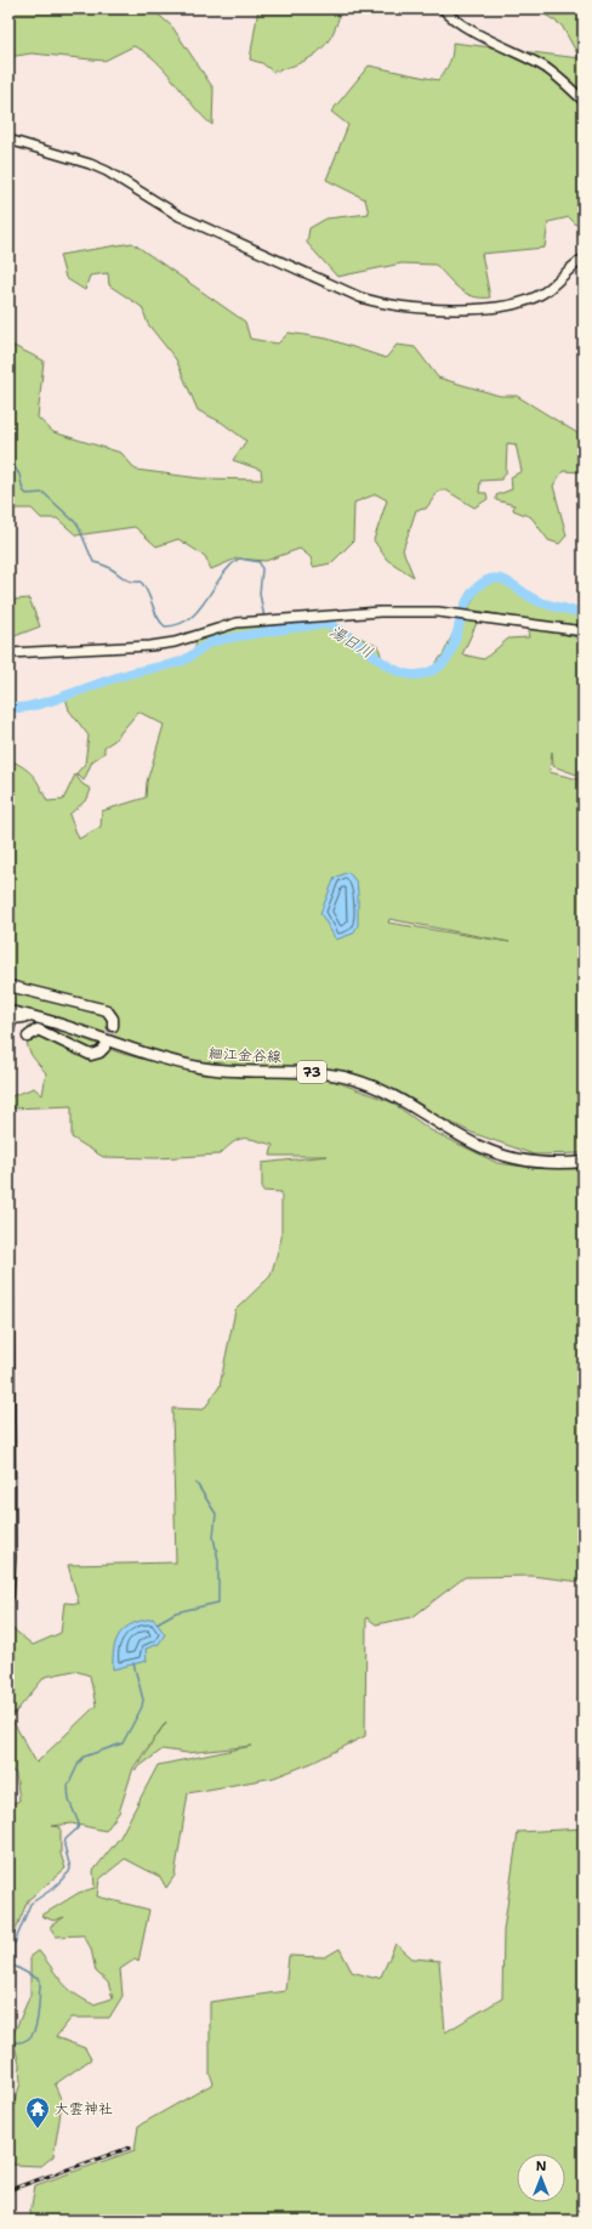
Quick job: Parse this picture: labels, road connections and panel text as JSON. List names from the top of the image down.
{
  "streets": {
    "main road": ["細江金谷線", "73"]
  },
  "water": ["湯日川"],
  "places": {
    "temple": ["大雲神社"]
  },
  "north": "top"
}
